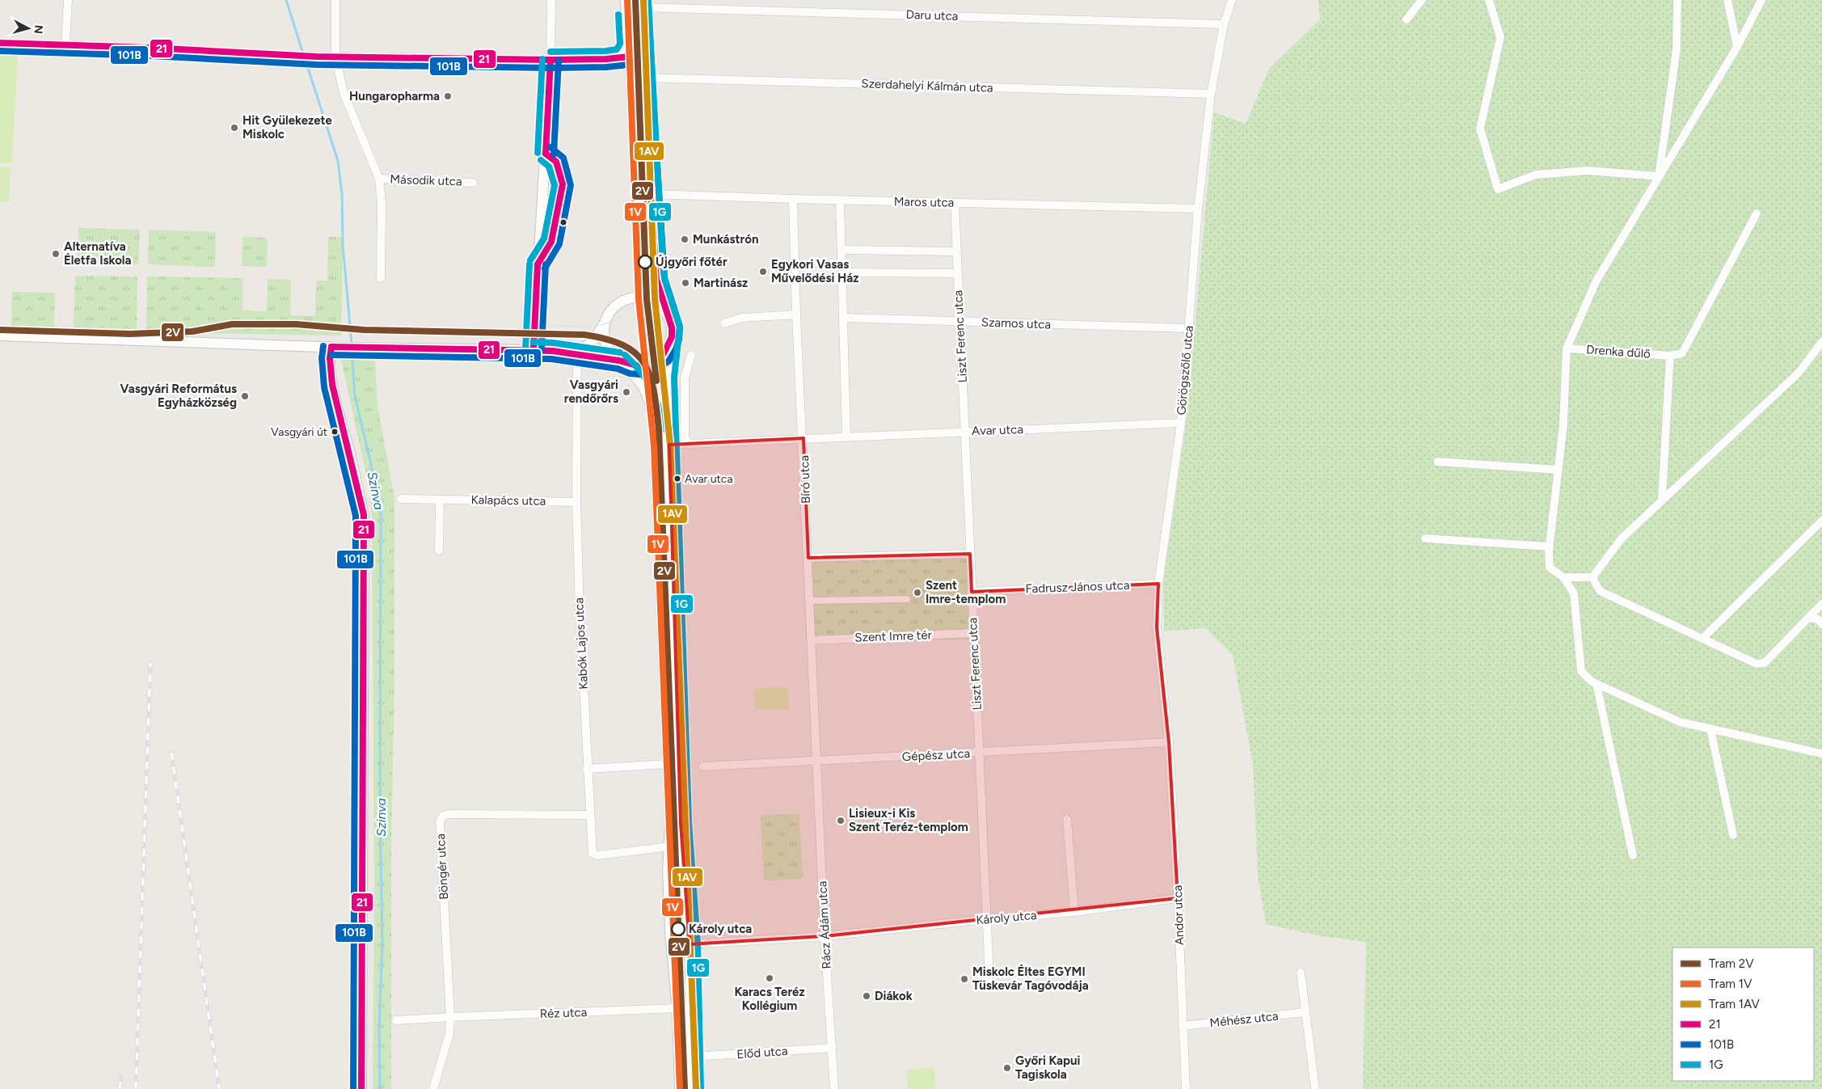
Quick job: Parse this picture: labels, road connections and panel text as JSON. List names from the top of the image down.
{
  "streets": {
    "street": [
      "Daru utca",
      "Szerdahelyi Kálmán utca",
      "Második utca",
      "Maros utca",
      "Szamos utca",
      "Liszt Ferenc utca",
      "Drenka dűlő",
      "Görögszőlő utca",
      "Avar utca",
      "Bíró utca",
      "Kalapács utca",
      "Fadrusz János utca",
      "Szent Imre tér",
      "Kabók Lajos utca",
      "Gépész utca",
      "Böngér utca",
      "Andor utca",
      "Károly utca",
      "Rácz Ádám utca",
      "Réz utca",
      "Méhész utca",
      "Előd utca"
    ]
  },
  "crossings": [
    ["Daru utca", "Görögszőlő utca"],
    ["Szerdahelyi Kálmán utca", "Görögszőlő utca"],
    ["Maros utca", "Liszt Ferenc utca"],
    ["Maros utca", "Görögszőlő utca"],
    ["Maros utca", "Bíró utca"],
    ["Szamos utca", "Liszt Ferenc utca"],
    ["Szamos utca", "Görögszőlő utca"],
    ["Liszt Ferenc utca", "Avar utca"],
    ["Liszt Ferenc utca", "Fadrusz János utca"],
    ["Liszt Ferenc utca", "Szent Imre tér"],
    ["Liszt Ferenc utca", "Gépész utca"],
    ["Liszt Ferenc utca", "Károly utca"],
    ["Görögszőlő utca", "Avar utca"],
    ["Görögszőlő utca", "Fadrusz János utca"],
    ["Görögszőlő utca", "Gépész utca"],
    ["Görögszőlő utca", "Andor utca"],
    ["Avar utca", "Bíró utca"],
    ["Bíró utca", "Szent Imre tér"],
    ["Bíró utca", "Gépész utca"],
    ["Bíró utca", "Rácz Ádám utca"],
    ["Kalapács utca", "Kabók Lajos utca"],
    ["Kabók Lajos utca", "Böngér utca"],
    ["Gépész utca", "Andor utca"],
    ["Gépész utca", "Rácz Ádám utca"],
    ["Böngér utca", "Réz utca"],
    ["Andor utca", "Károly utca"],
    ["Andor utca", "Méhész utca"],
    ["Károly utca", "Rácz Ádám utca"],
    ["Rácz Ádám utca", "Előd utca"]
  ],
  "water": ["Szinva"],
  "places": [
    "Hungaropharma",
    "Hit Gyülekezete Miskolc",
    "Munkástrón",
    "Alternatíva Életfa Iskola",
    "Újgyőri főtér",
    "Egykori Vasas Művelődési Ház",
    "Martinász",
    "Vasgyári rendőrőrs",
    "Vasgyári Református Egyházközség",
    "Vasgyári út",
    "Avar utca",
    "Szent Imre-templom",
    "Lisieux-i Kis Szent Teréz-templom",
    "Károly utca",
    "Karacs Teréz Kollégium",
    "Miskolc Éltes EGYMI Tüskevár Tagóvodája",
    "Diákok",
    "Győri Kapui Tagiskola"
  ],
  "lines": [
    "tram line 2V",
    "tram line 1V",
    "tram line 1AV",
    "transit line 1G",
    "transit line 21",
    "transit line 101B"
  ],
  "legend": [
    "Tram 2V",
    "Tram 1V",
    "Tram 1AV",
    "21",
    "101B",
    "1G"
  ],
  "north": "right"
}
